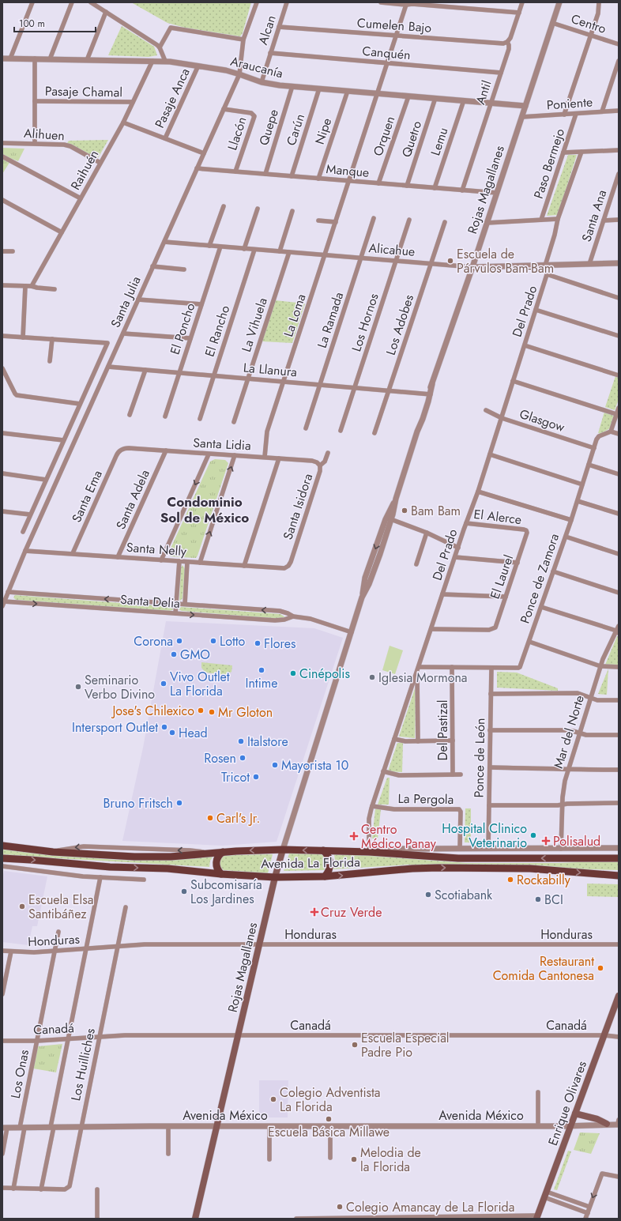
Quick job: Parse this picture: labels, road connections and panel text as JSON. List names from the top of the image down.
{
  "streets": {
    "main road": ["Rojas Magallanes", "Avenida La Florida", "Enrique Olivares"],
    "street": [
      "Centro",
      "Cumelen Bajo",
      "Alcan",
      "Canquén",
      "Araucanía",
      "Pasaje Chamal",
      "Antil",
      "Pasaje Anca",
      "Poniente",
      "Quepe",
      "Carún",
      "Nipe",
      "Llacón",
      "Alihuen",
      "Orquen",
      "Quetro",
      "Lemu",
      "Paso Bermejo",
      "Raihuén",
      "Manque",
      "Santa Ana",
      "Alicahue",
      "Santa Julia",
      "Del Prado",
      "La Loma",
      "La Ramada",
      "Los Hornos",
      "La Vihuela",
      "Los Adobes",
      "El Poncho",
      "El Rancho",
      "La Llanura",
      "Glasgow",
      "Santa Lidia",
      "Santa Ema",
      "Santa Adela",
      "Santa Isidora",
      "El Alerce",
      "Santa Nelly",
      "El Laurel",
      "Ponce de Zamora",
      "Santa Delia",
      "Del Pastizal",
      "Mar del Norte",
      "Ponce de León",
      "La Pergola",
      "Honduras",
      "Canadá",
      "Los Huilliches",
      "Los Onas",
      "Avenida México"
    ]
  },
  "crossings": [
    ["Centro", "Rojas Magallanes"],
    ["Cumelen Bajo", "Alcan"],
    ["Cumelen Bajo", "Antil"],
    ["Cumelen Bajo", "La Loma"],
    ["Alcan", "Canquén"],
    ["Alcan", "Araucanía"],
    ["Canquén", "Antil"],
    ["Canquén", "La Loma"],
    ["Araucanía", "Antil"],
    ["Araucanía", "Pasaje Anca"],
    ["Araucanía", "Quepe"],
    ["Araucanía", "Carún"],
    ["Araucanía", "Nipe"],
    ["Araucanía", "Orquen"],
    ["Araucanía", "Quetro"],
    ["Araucanía", "Lemu"],
    ["Araucanía", "Raihuén"],
    ["Araucanía", "Rojas Magallanes"],
    ["Araucanía", "Santa Julia"],
    ["Araucanía", "La Loma"],
    ["Pasaje Chamal", "Raihuén"],
    ["Antil", "Manque"],
    ["Poniente", "Paso Bermejo"],
    ["Poniente", "Rojas Magallanes"],
    ["Quepe", "Manque"],
    ["Carún", "Manque"],
    ["Nipe", "Manque"],
    ["Llacón", "Manque"],
    ["Llacón", "Santa Julia"],
    ["Alihuen", "Raihuén"],
    ["Orquen", "Manque"],
    ["Quetro", "Manque"],
    ["Lemu", "Manque"],
    ["Manque", "Rojas Magallanes"],
    ["Manque", "Santa Julia"],
    ["Manque", "La Loma"],
    ["Rojas Magallanes", "Alicahue"],
    ["Rojas Magallanes", "La Llanura"],
    ["Rojas Magallanes", "Santa Delia"],
    ["Rojas Magallanes", "Avenida La Florida"],
    ["Rojas Magallanes", "Honduras"],
    ["Rojas Magallanes", "Canadá"],
    ["Rojas Magallanes", "Avenida México"],
    ["Santa Ana", "Alicahue"],
    ["Alicahue", "Santa Julia"],
    ["Alicahue", "Del Prado"],
    ["Alicahue", "La Loma"],
    ["Alicahue", "La Ramada"],
    ["Alicahue", "Los Hornos"],
    ["Alicahue", "La Vihuela"],
    ["Alicahue", "Los Adobes"],
    ["Alicahue", "El Poncho"],
    ["Alicahue", "El Rancho"],
    ["Santa Julia", "La Llanura"],
    ["Santa Julia", "Santa Nelly"],
    ["Santa Julia", "Santa Delia"],
    ["Del Prado", "Glasgow"],
    ["Del Prado", "El Alerce"],
    ["Del Prado", "El Laurel"],
    ["Del Prado", "Ponce de Zamora"],
    ["Del Prado", "La Pergola"],
    ["Del Prado", "Avenida La Florida"],
    ["La Loma", "La Llanura"],
    ["La Loma", "Santa Lidia"],
    ["La Ramada", "La Llanura"],
    ["Los Hornos", "La Llanura"],
    ["La Vihuela", "La Llanura"],
    ["Los Adobes", "La Llanura"],
    ["El Poncho", "La Llanura"],
    ["El Rancho", "La Llanura"],
    ["Glasgow", "Ponce de Zamora"],
    ["Santa Lidia", "Santa Ema"],
    ["Santa Lidia", "Santa Adela"],
    ["Santa Lidia", "Santa Isidora"],
    ["Santa Ema", "Santa Nelly"],
    ["Santa Adela", "Santa Nelly"],
    ["Santa Isidora", "Santa Nelly"],
    ["El Alerce", "El Laurel"],
    ["Ponce de Zamora", "Del Pastizal"],
    ["Ponce de Zamora", "Ponce de León"],
    ["Mar del Norte", "Avenida La Florida"],
    ["Ponce de León", "Avenida La Florida"],
    ["La Pergola", "Avenida La Florida"],
    ["Honduras", "Los Huilliches"],
    ["Honduras", "Los Onas"],
    ["Canadá", "Los Huilliches"],
    ["Canadá", "Los Onas"],
    ["Canadá", "Enrique Olivares"],
    ["Los Huilliches", "Avenida México"],
    ["Los Onas", "Avenida México"],
    ["Enrique Olivares", "Avenida México"]
  ],
  "districts": ["Condominio Sol de México"],
  "places": {
    "other": [
      "Escuela de Párvulos Bam-Bam",
      "Bam Bam",
      "Corona",
      "Lotto",
      "Flores",
      "GMO",
      "Intime",
      "Cinépolis",
      "Iglesia Mormona",
      "Vivo Outlet La Florida",
      "Seminario Verbo Divino",
      "Jose's Chilexico",
      "Mr Gloton",
      "Intersport Outlet",
      "Head",
      "Italstore",
      "Rosen",
      "Mayorista 10",
      "Tricot",
      "Bruno Fritsch",
      "Carl's Jr.",
      "Hospital Clinico Veterinario",
      "Rockabilly",
      "Subcomisaría Los Jardines",
      "Scotiabank",
      "BCI",
      "Escuela Elsa Santibáñez",
      "Restaurant Comida Cantonesa",
      "Escuela Especial Padre Pio",
      "Colegio Adventista La Florida",
      "Escuela Básica Millawe",
      "Melodia de la Florida",
      "Colegio Amancay de La Florida"
    ],
    "health": ["Centro Médico Panay", "Polisalud", "Cruz Verde"]
  },
  "scale_bar": "100 m"
}
